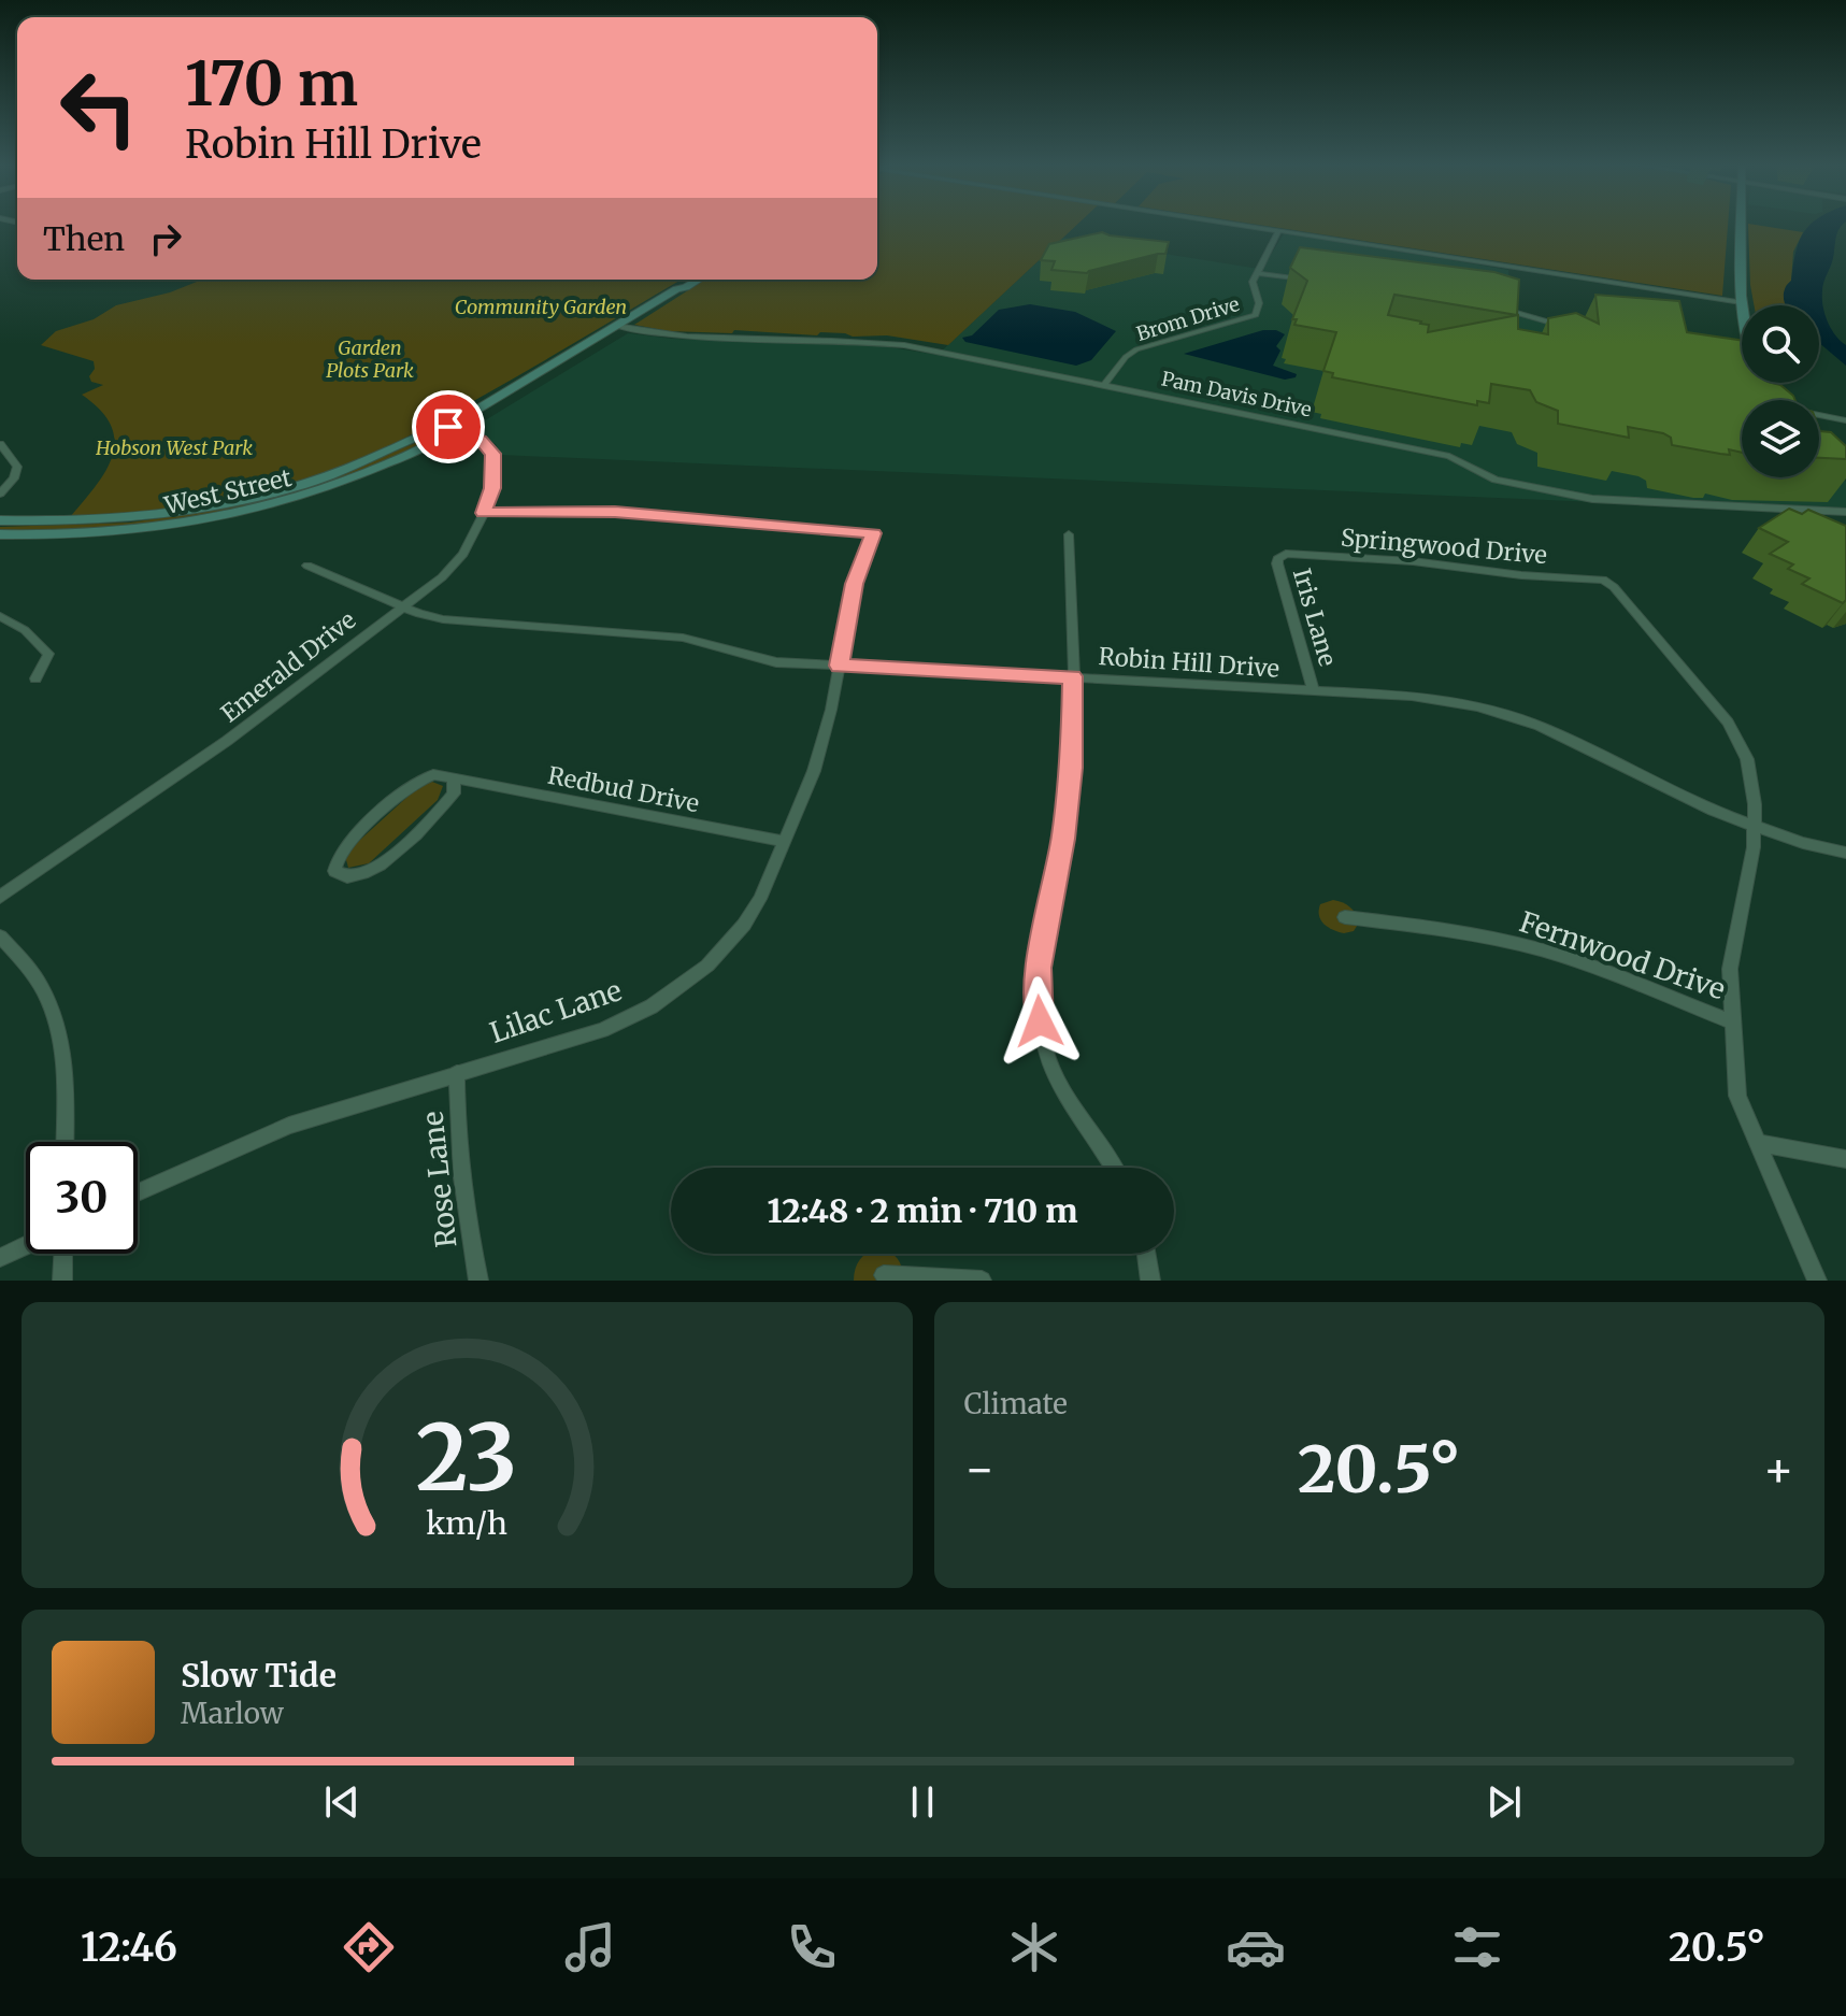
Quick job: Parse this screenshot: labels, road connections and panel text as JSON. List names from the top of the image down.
{
  "streets": {
    "street": [
      "Brom Drive",
      "Pam Davis Drive",
      "West Street",
      "Springwood Drive",
      "Iris Lane",
      "Robin Hill Drive",
      "Emerald Drive",
      "Redbud Drive",
      "Fernwood Drive",
      "Lilac Lane",
      "Rose Lane"
    ]
  },
  "crossings": [
    ["Brom Drive", "Pam Davis Drive"],
    ["Pam Davis Drive", "West Street"],
    ["West Street", "Emerald Drive"],
    ["Springwood Drive", "Iris Lane"],
    ["Springwood Drive", "Robin Hill Drive"],
    ["Iris Lane", "Robin Hill Drive"],
    ["Robin Hill Drive", "Emerald Drive"],
    ["Robin Hill Drive", "Lilac Lane"],
    ["Emerald Drive", "Lilac Lane"],
    ["Redbud Drive", "Lilac Lane"],
    ["Lilac Lane", "Rose Lane"]
  ],
  "parks": ["Community Garden", "Garden Plots Park", "Hobson West Park"],
  "page": {
    "turn": ["170 m", "Robin Hill Drive"],
    "then": "Then",
    "limit": "30",
    "trip": "12:48 · 2 min · 710 m",
    "tile": "Climate",
    "heat": ["−", "20.5°", "+"],
    "song": ["Slow Tide", "Marlow"],
    "tabs": ["12:46", "20.5°"],
    "gauge": ["23", "km/h"]
  }
}
